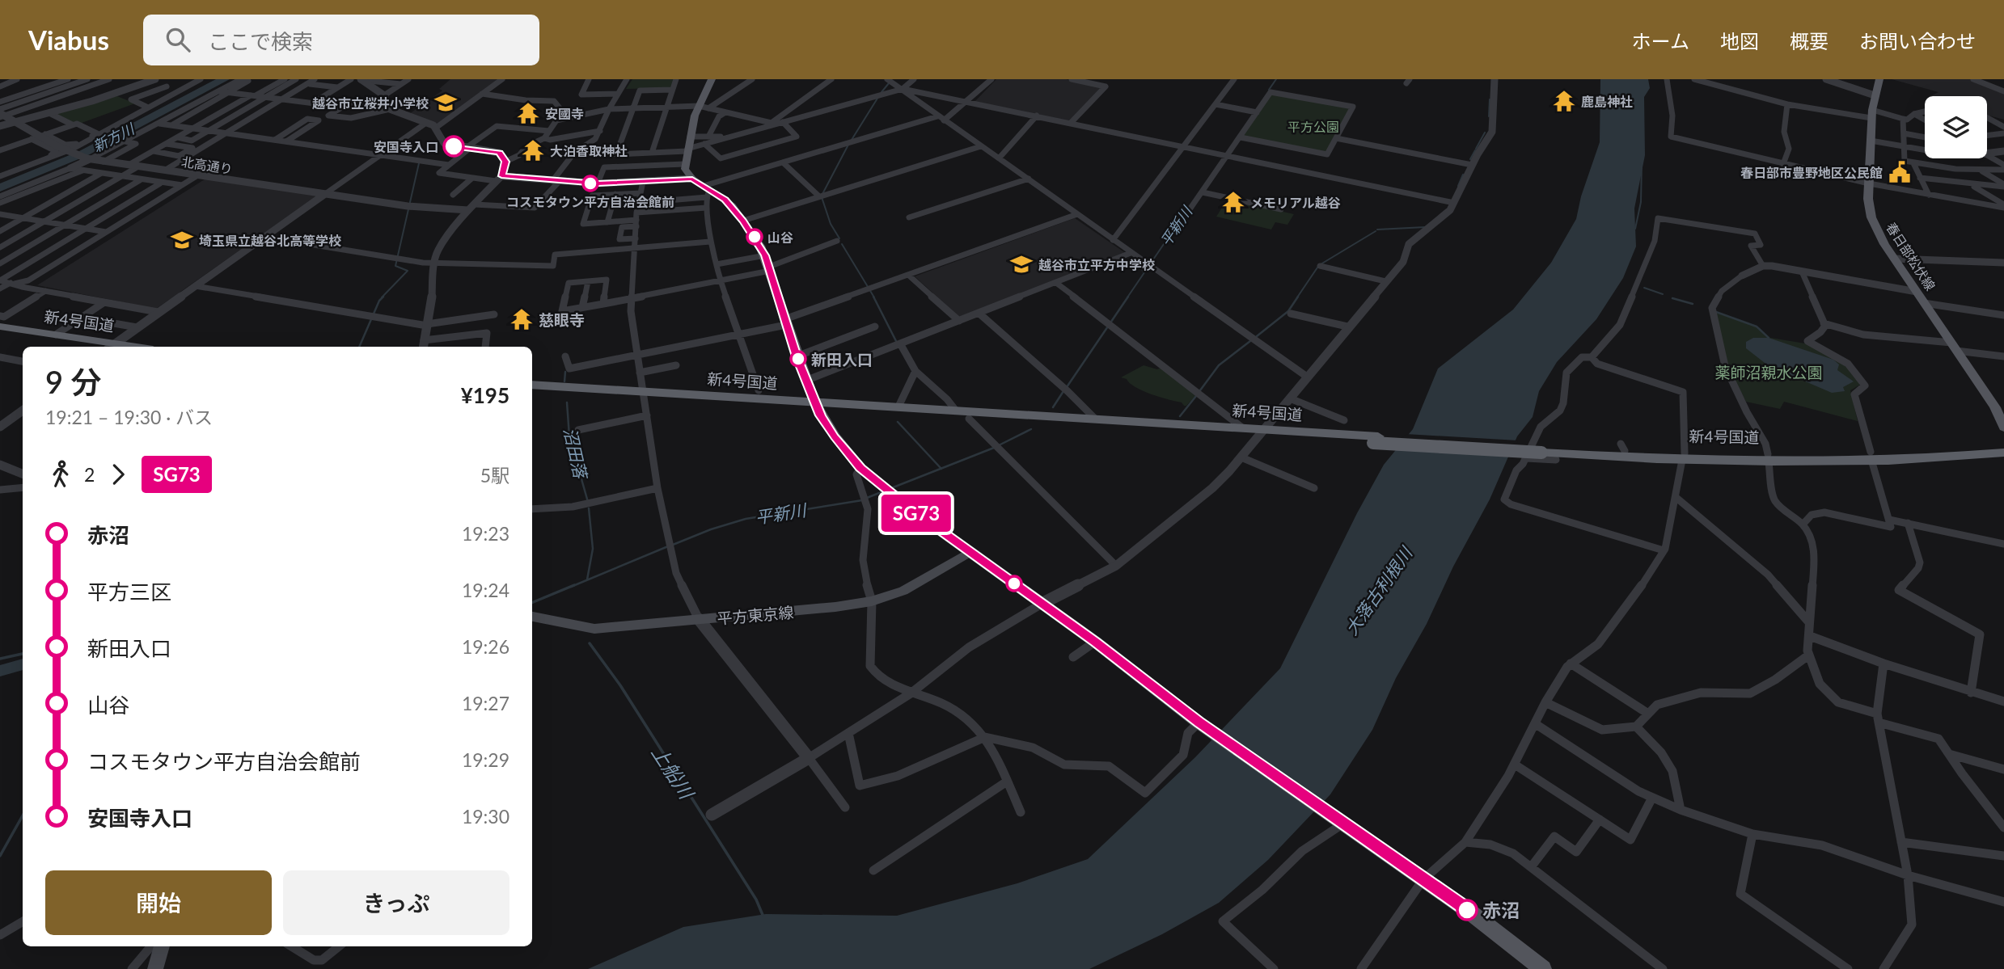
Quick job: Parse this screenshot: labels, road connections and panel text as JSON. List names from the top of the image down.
{
  "streets": {
    "highway": ["新4号国道"],
    "main road": ["春日部松伏線", "平方東京線"],
    "street": ["北高通り"]
  },
  "water": [
    "新方川",
    "平新川",
    "沼田落",
    "大落古利根川",
    "上船川"
  ],
  "parks": ["平方公園", "薬師沼親水公園"],
  "places": {
    "temple": [
      "鹿島神社",
      "安國寺",
      "大泊香取神社",
      "メモリアル越谷",
      "慈眼寺"
    ],
    "school or university": ["越谷市立桜井小学校", "埼玉県立越谷北高等学校", "越谷市立平方中学校"],
    "other": [
      "安国寺入口",
      "コスモタウン平方自治会館前",
      "山谷",
      "新田入口",
      "赤沼"
    ],
    "public building": ["春日部市豊野地区公民館"]
  },
  "lines": ["bus line SG73"],
  "page": {
    "header": "Viabus",
    "search": "ここで検索",
    "nav": [
      "ホーム",
      "地図",
      "概要",
      "お問い合わせ"
    ],
    "on_map": "SG73",
    "heading": ["9 分", "19:21 – 19:30 · バス", "¥195"],
    "legs": ["2", "SG73", "5駅"],
    "list": [
      {
        "name": "赤沼",
        "value": "19:23"
      },
      {
        "name": "平方三区",
        "value": "19:24"
      },
      {
        "name": "新田入口",
        "value": "19:26"
      },
      {
        "name": "山谷",
        "value": "19:27"
      },
      {
        "name": "コスモタウン平方自治会館前",
        "value": "19:29"
      },
      {
        "name": "安国寺入口",
        "value": "19:30"
      }
    ],
    "buttons": ["開始", "きっぷ"]
  }
}
